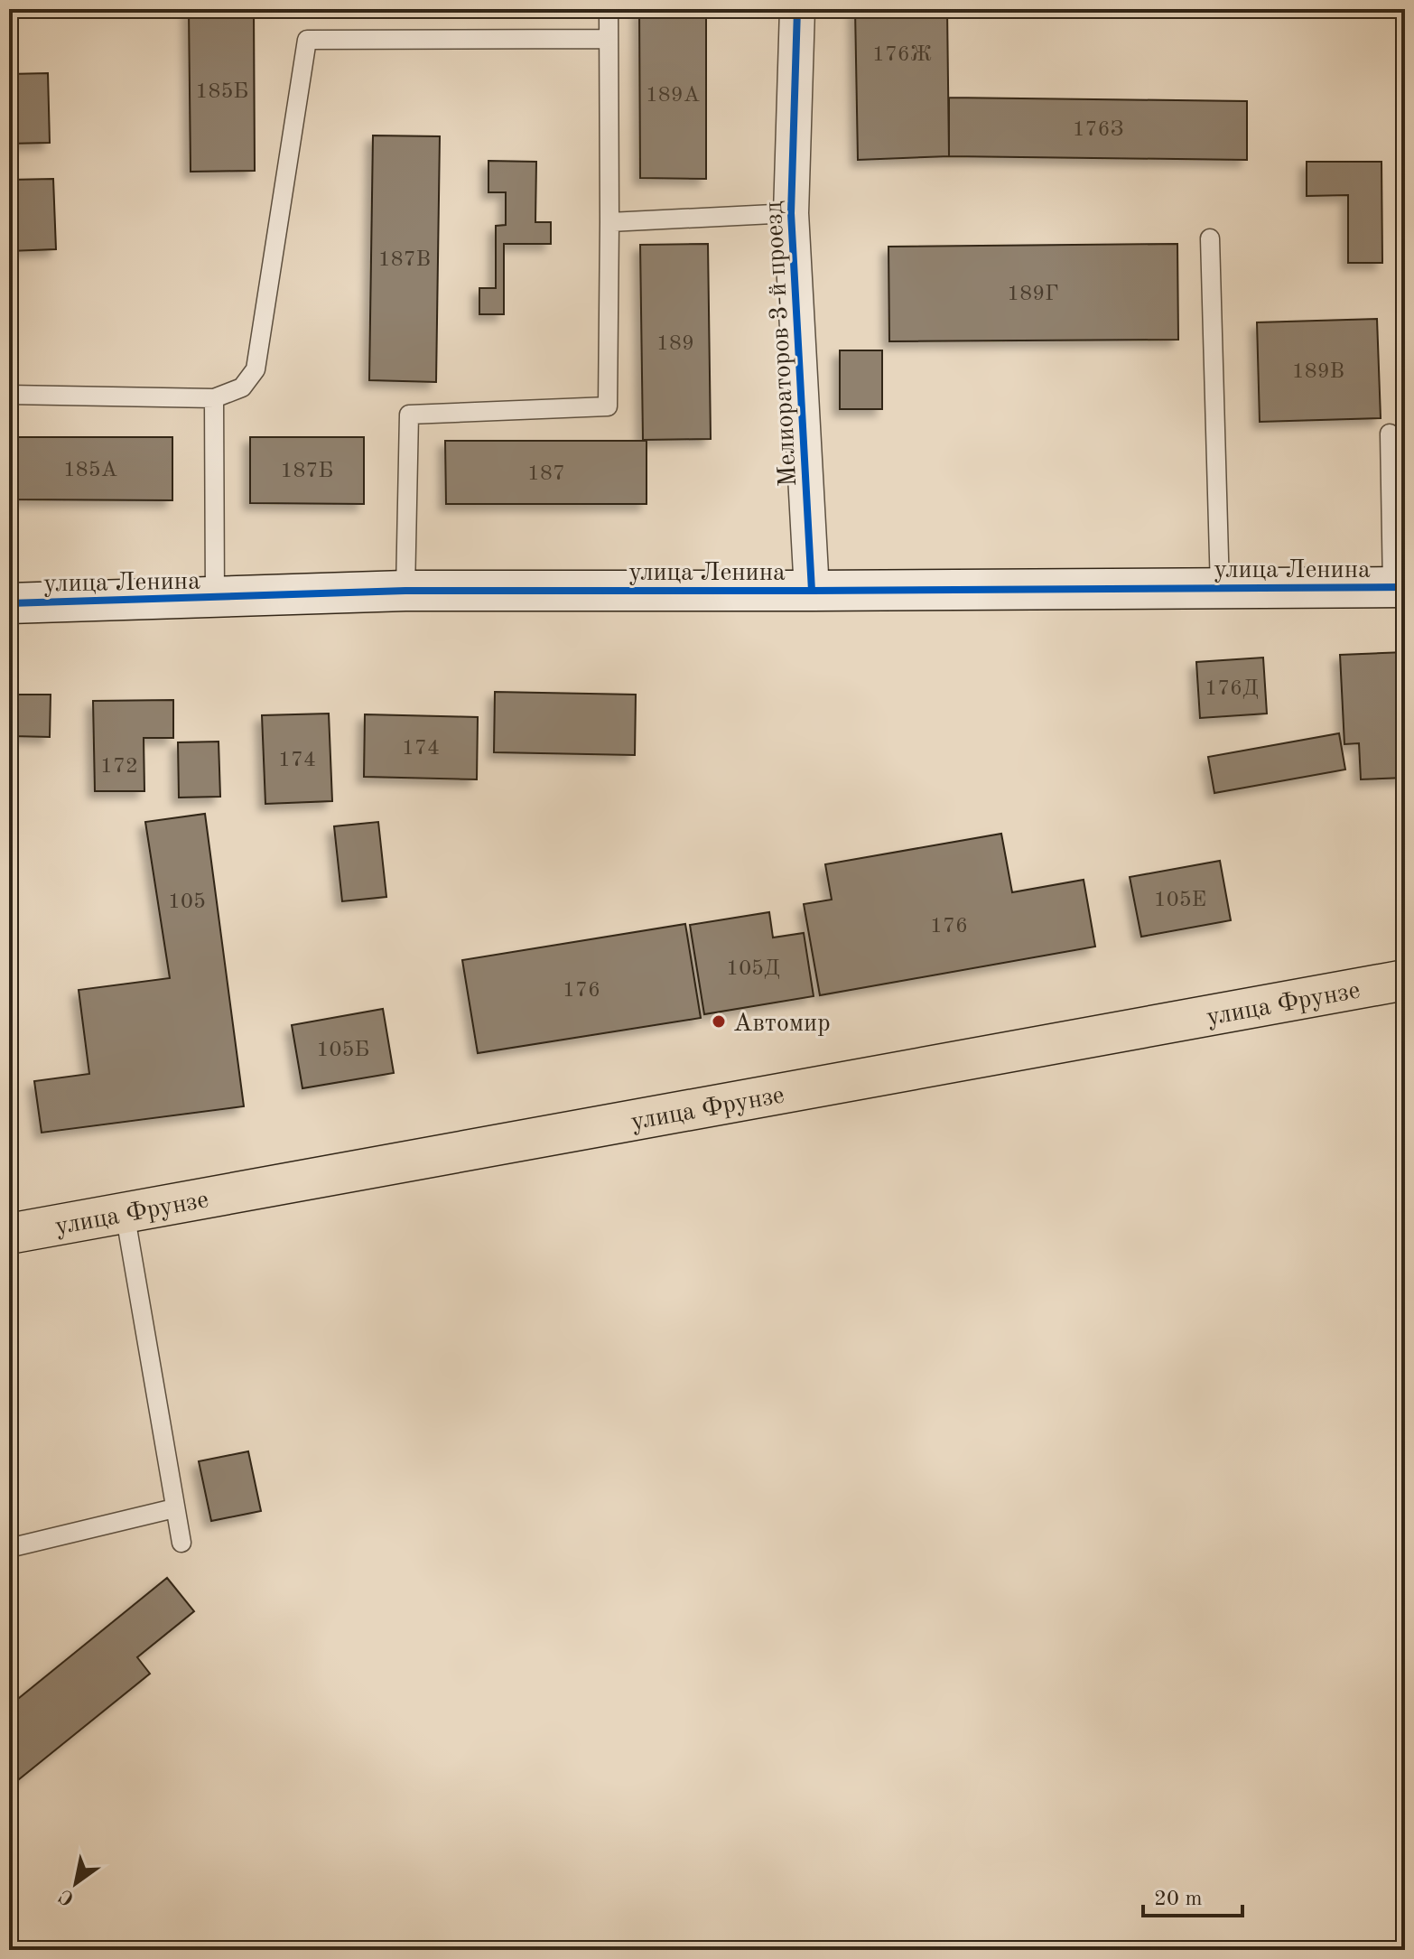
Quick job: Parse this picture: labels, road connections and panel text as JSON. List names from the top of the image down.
{
  "streets": {
    "main road": ["улица Фрунзе"],
    "street": ["Мелиораторов 3-й проезд", "улица Ленина"]
  },
  "crossings": [
    ["Мелиораторов 3-й проезд", "улица Ленина"]
  ],
  "places": ["Автомир"],
  "house_numbers": [
    "176Ж",
    "185Б",
    "189А",
    "176З",
    "187В",
    "189Г",
    "189",
    "189В",
    "185А",
    "187Б",
    "187",
    "176Д",
    "174",
    "174",
    "172",
    "105Е",
    "105",
    "176",
    "105Д",
    "176",
    "105Б"
  ],
  "scale_bar": "20 m",
  "north": "bottom left"
}
